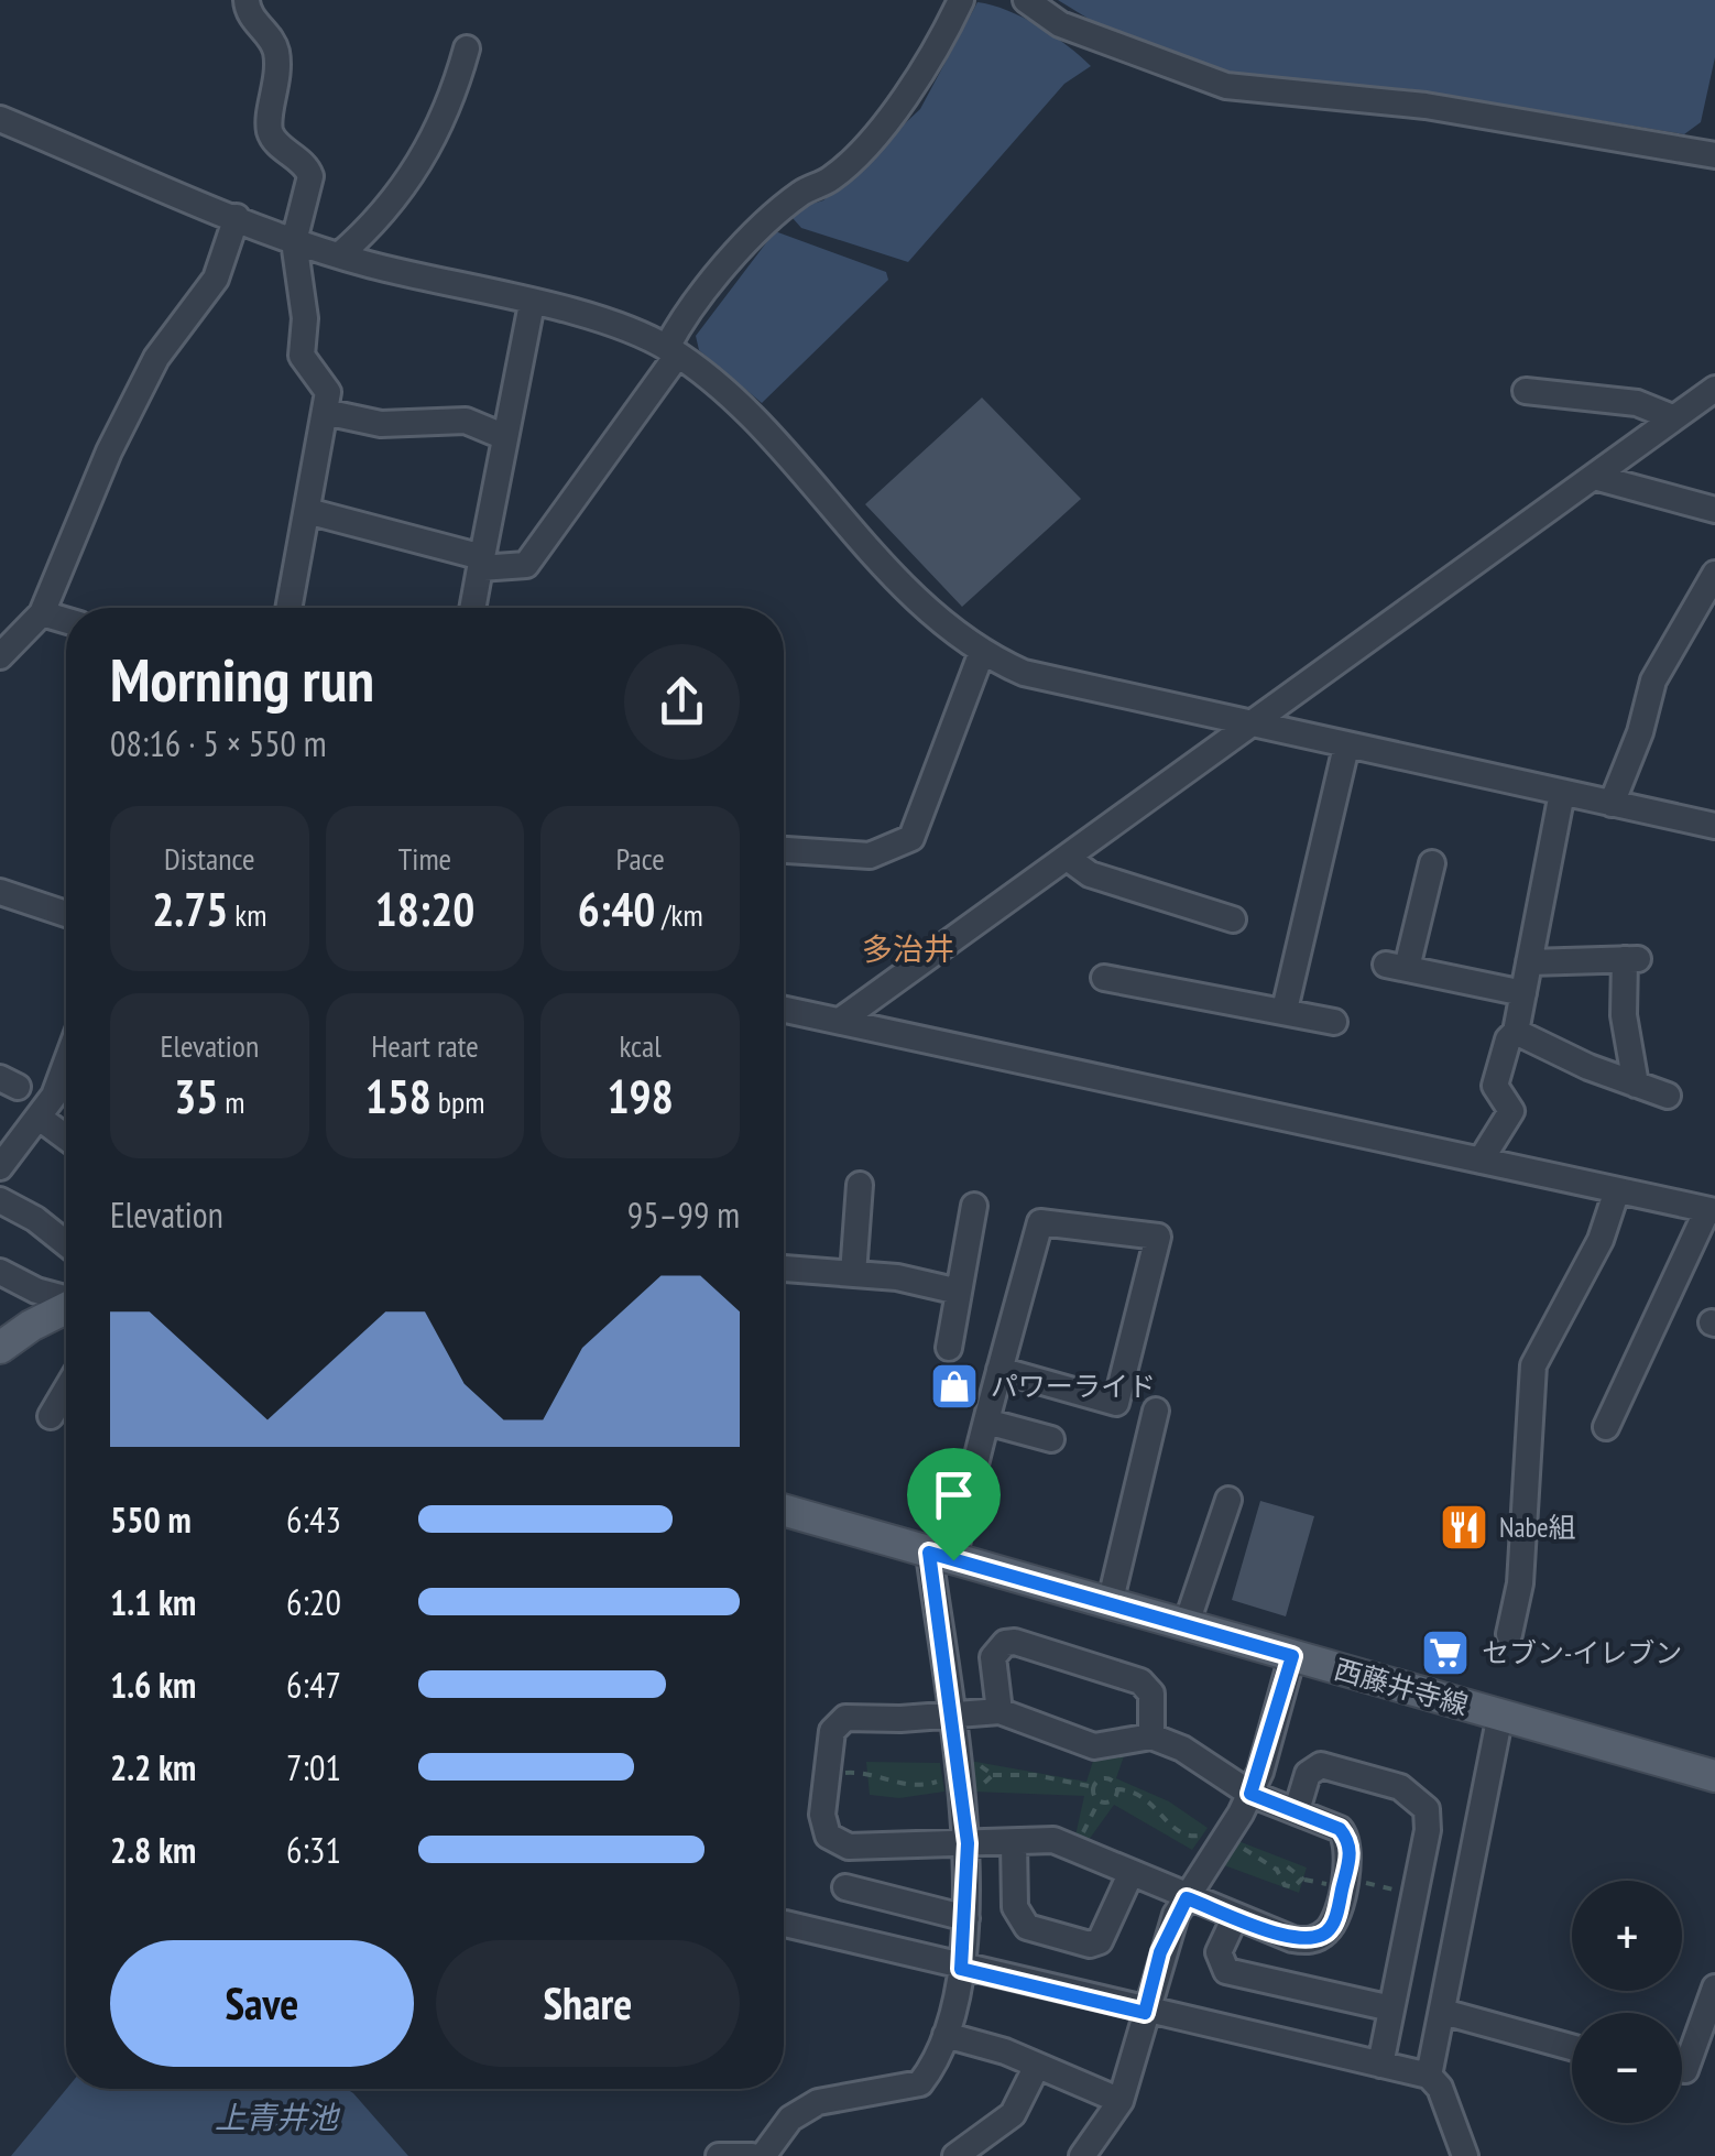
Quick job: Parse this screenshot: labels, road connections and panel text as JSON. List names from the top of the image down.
{
  "streets": {
    "main road": ["西藤井寺線"]
  },
  "districts": ["多治井"],
  "water": ["上青井池"],
  "places": {
    "shop": ["パワーライド"],
    "restaurant": ["Nabe組"],
    "supermarket": ["セブン-イレブン"]
  },
  "page": {
    "heading": ["Morning run", "08:16 · 5 × 550 m"],
    "stats": [
      ["Distance", "2.75 km"],
      ["Time", "18:20"],
      ["Pace", "6:40 /km"],
      ["Elevation", "35 m"],
      ["Heart rate", "158 bpm"],
      ["kcal", "198"]
    ],
    "chart": ["Elevation", "95–99 m"],
    "list": [
      {
        "name": "550 m",
        "note": "6:43"
      },
      {
        "name": "1.1 km",
        "note": "6:20"
      },
      {
        "name": "1.6 km",
        "note": "6:47"
      },
      {
        "name": "2.2 km",
        "note": "7:01"
      },
      {
        "name": "2.8 km",
        "note": "6:31"
      }
    ],
    "map_buttons": ["+", "−"],
    "buttons": ["Save", "Share"]
  }
}
